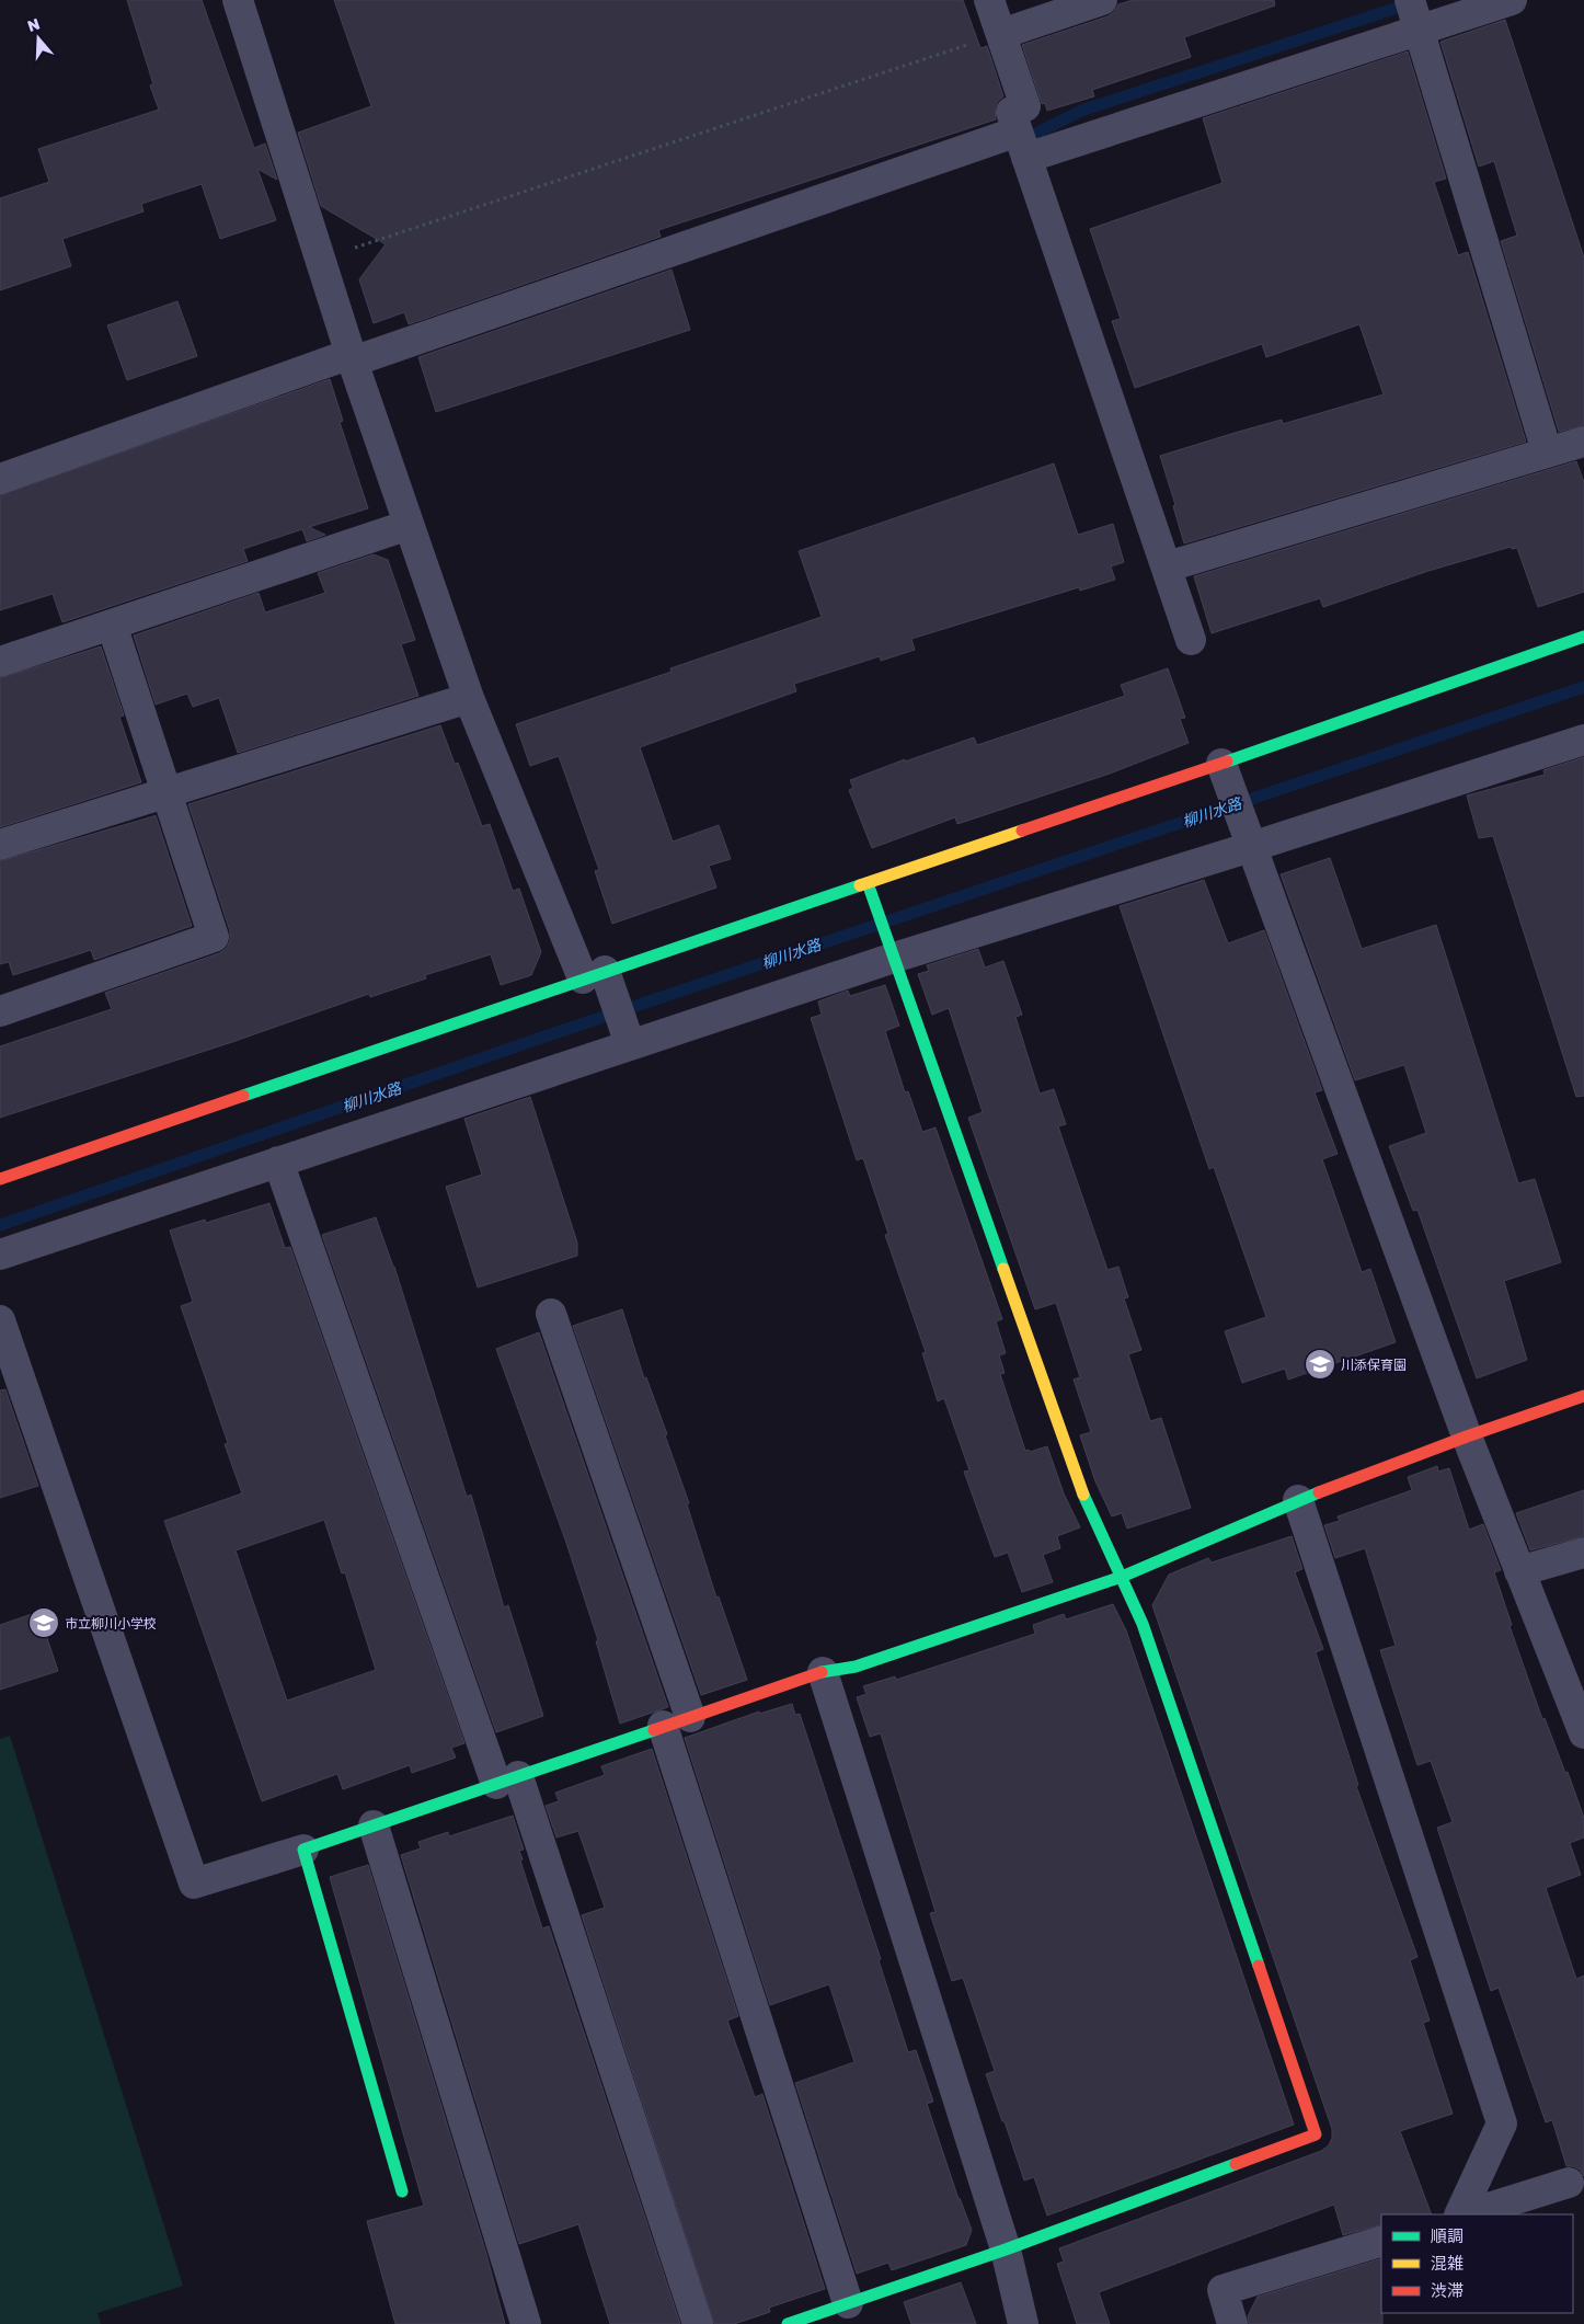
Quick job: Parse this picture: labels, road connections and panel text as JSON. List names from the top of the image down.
{
  "water": ["柳川水路"],
  "places": {
    "school or university": ["川添保育園", "市立柳川小学校"]
  },
  "legend": ["順調", "混雑", "渋滞"],
  "north": "top"
}
